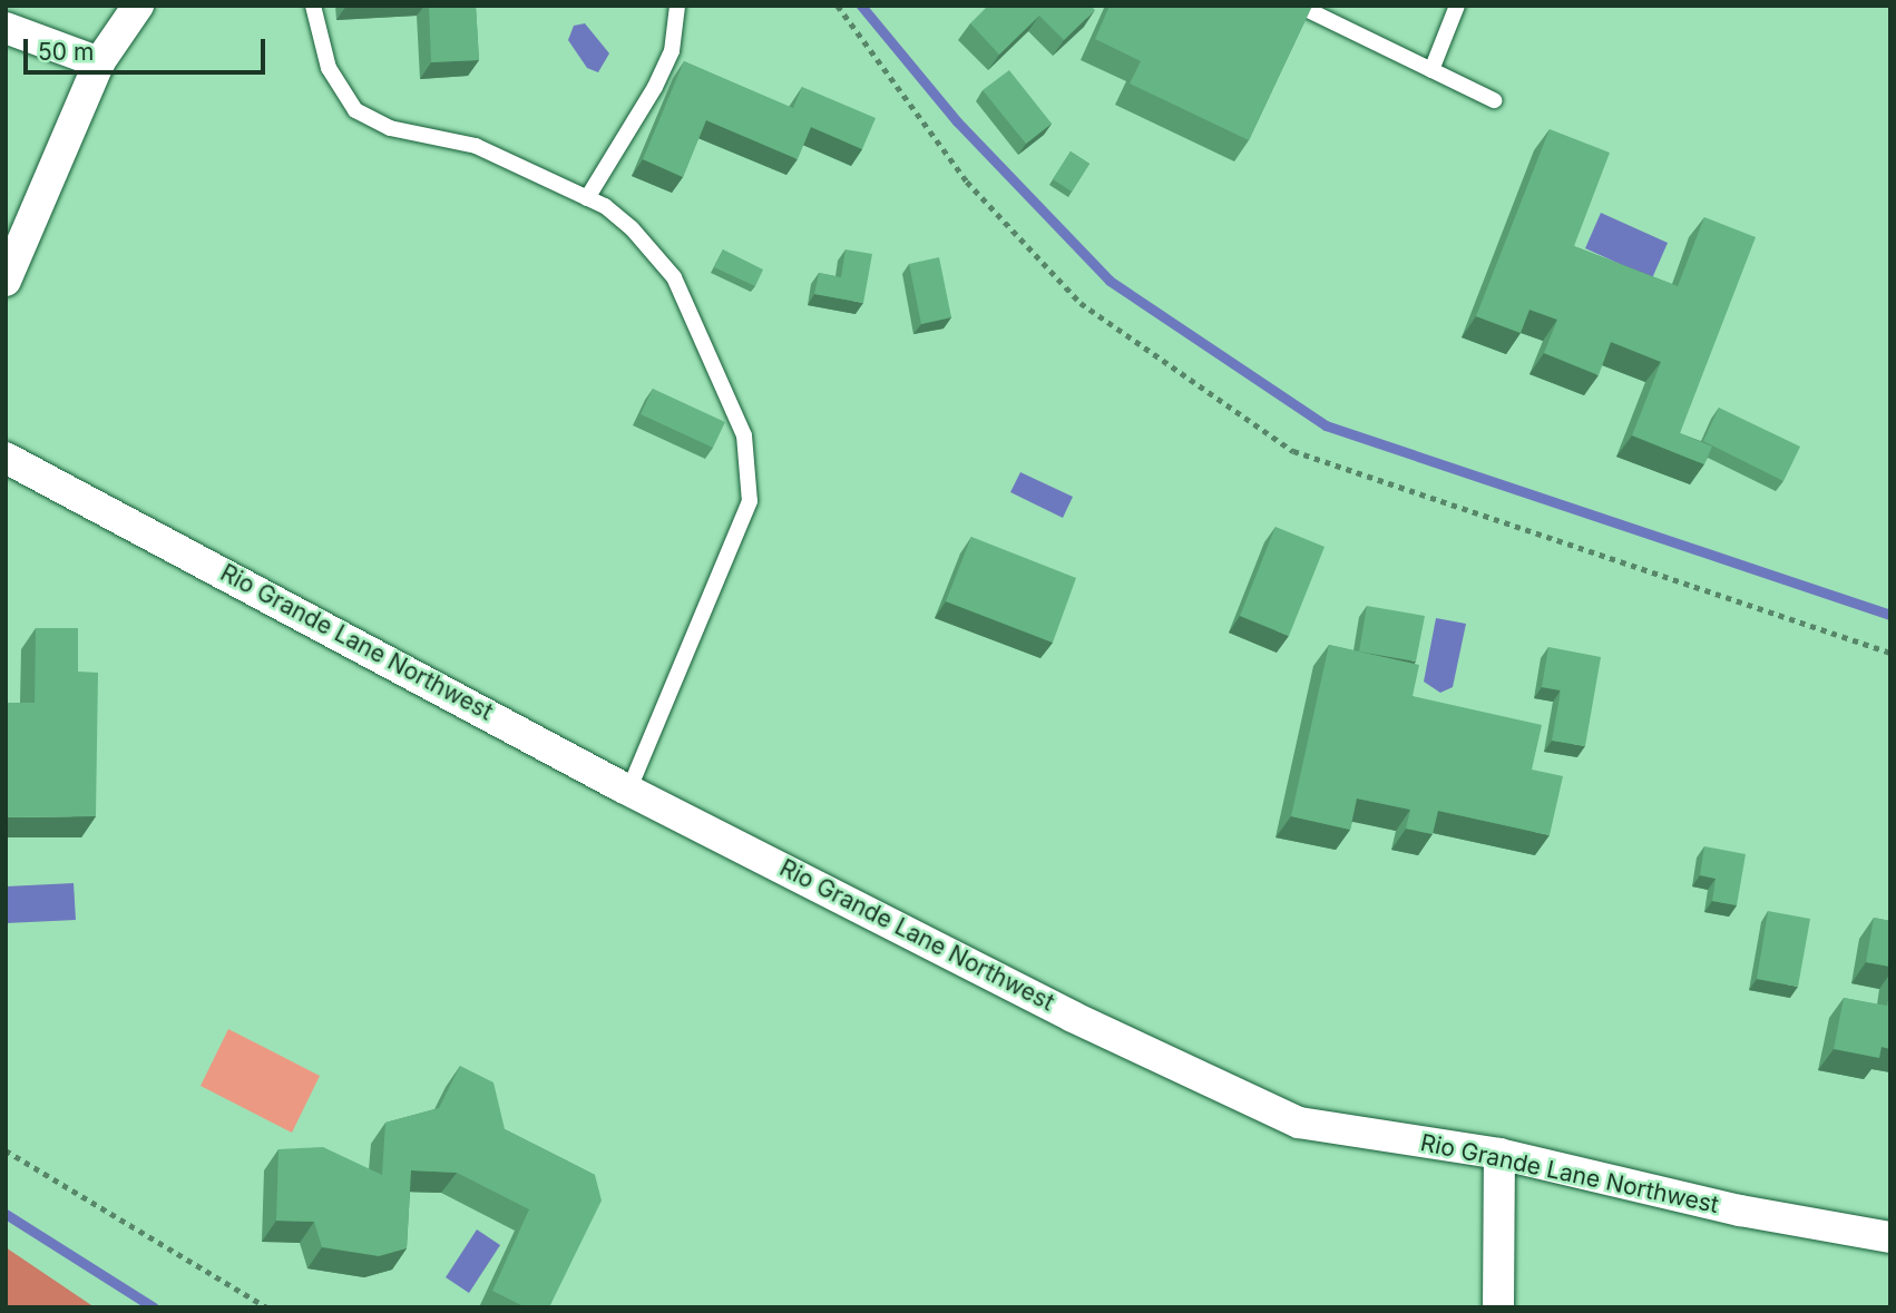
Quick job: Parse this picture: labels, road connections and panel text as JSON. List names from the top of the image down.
{
  "streets": {
    "street": ["Rio Grande Lane Northwest"]
  },
  "scale_bar": "50 m"
}
